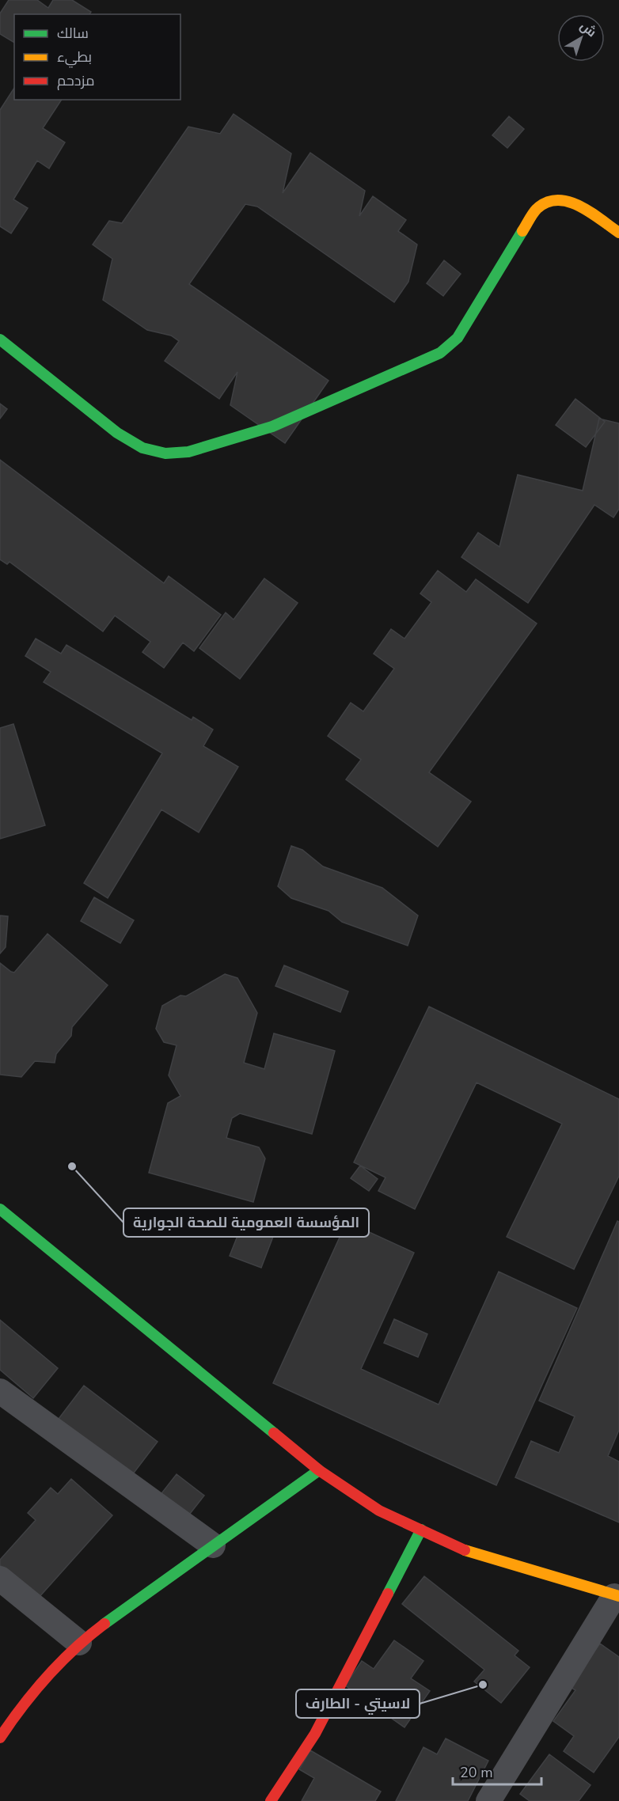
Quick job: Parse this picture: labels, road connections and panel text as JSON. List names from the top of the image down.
{
  "places": ["المؤسسة العمومية للصحة الجوارية", "لاسيتي - الطارف"],
  "legend": ["سالك", "بطيء", "مزدحم"],
  "scale_bar": "20 m",
  "north": "top right"
}
